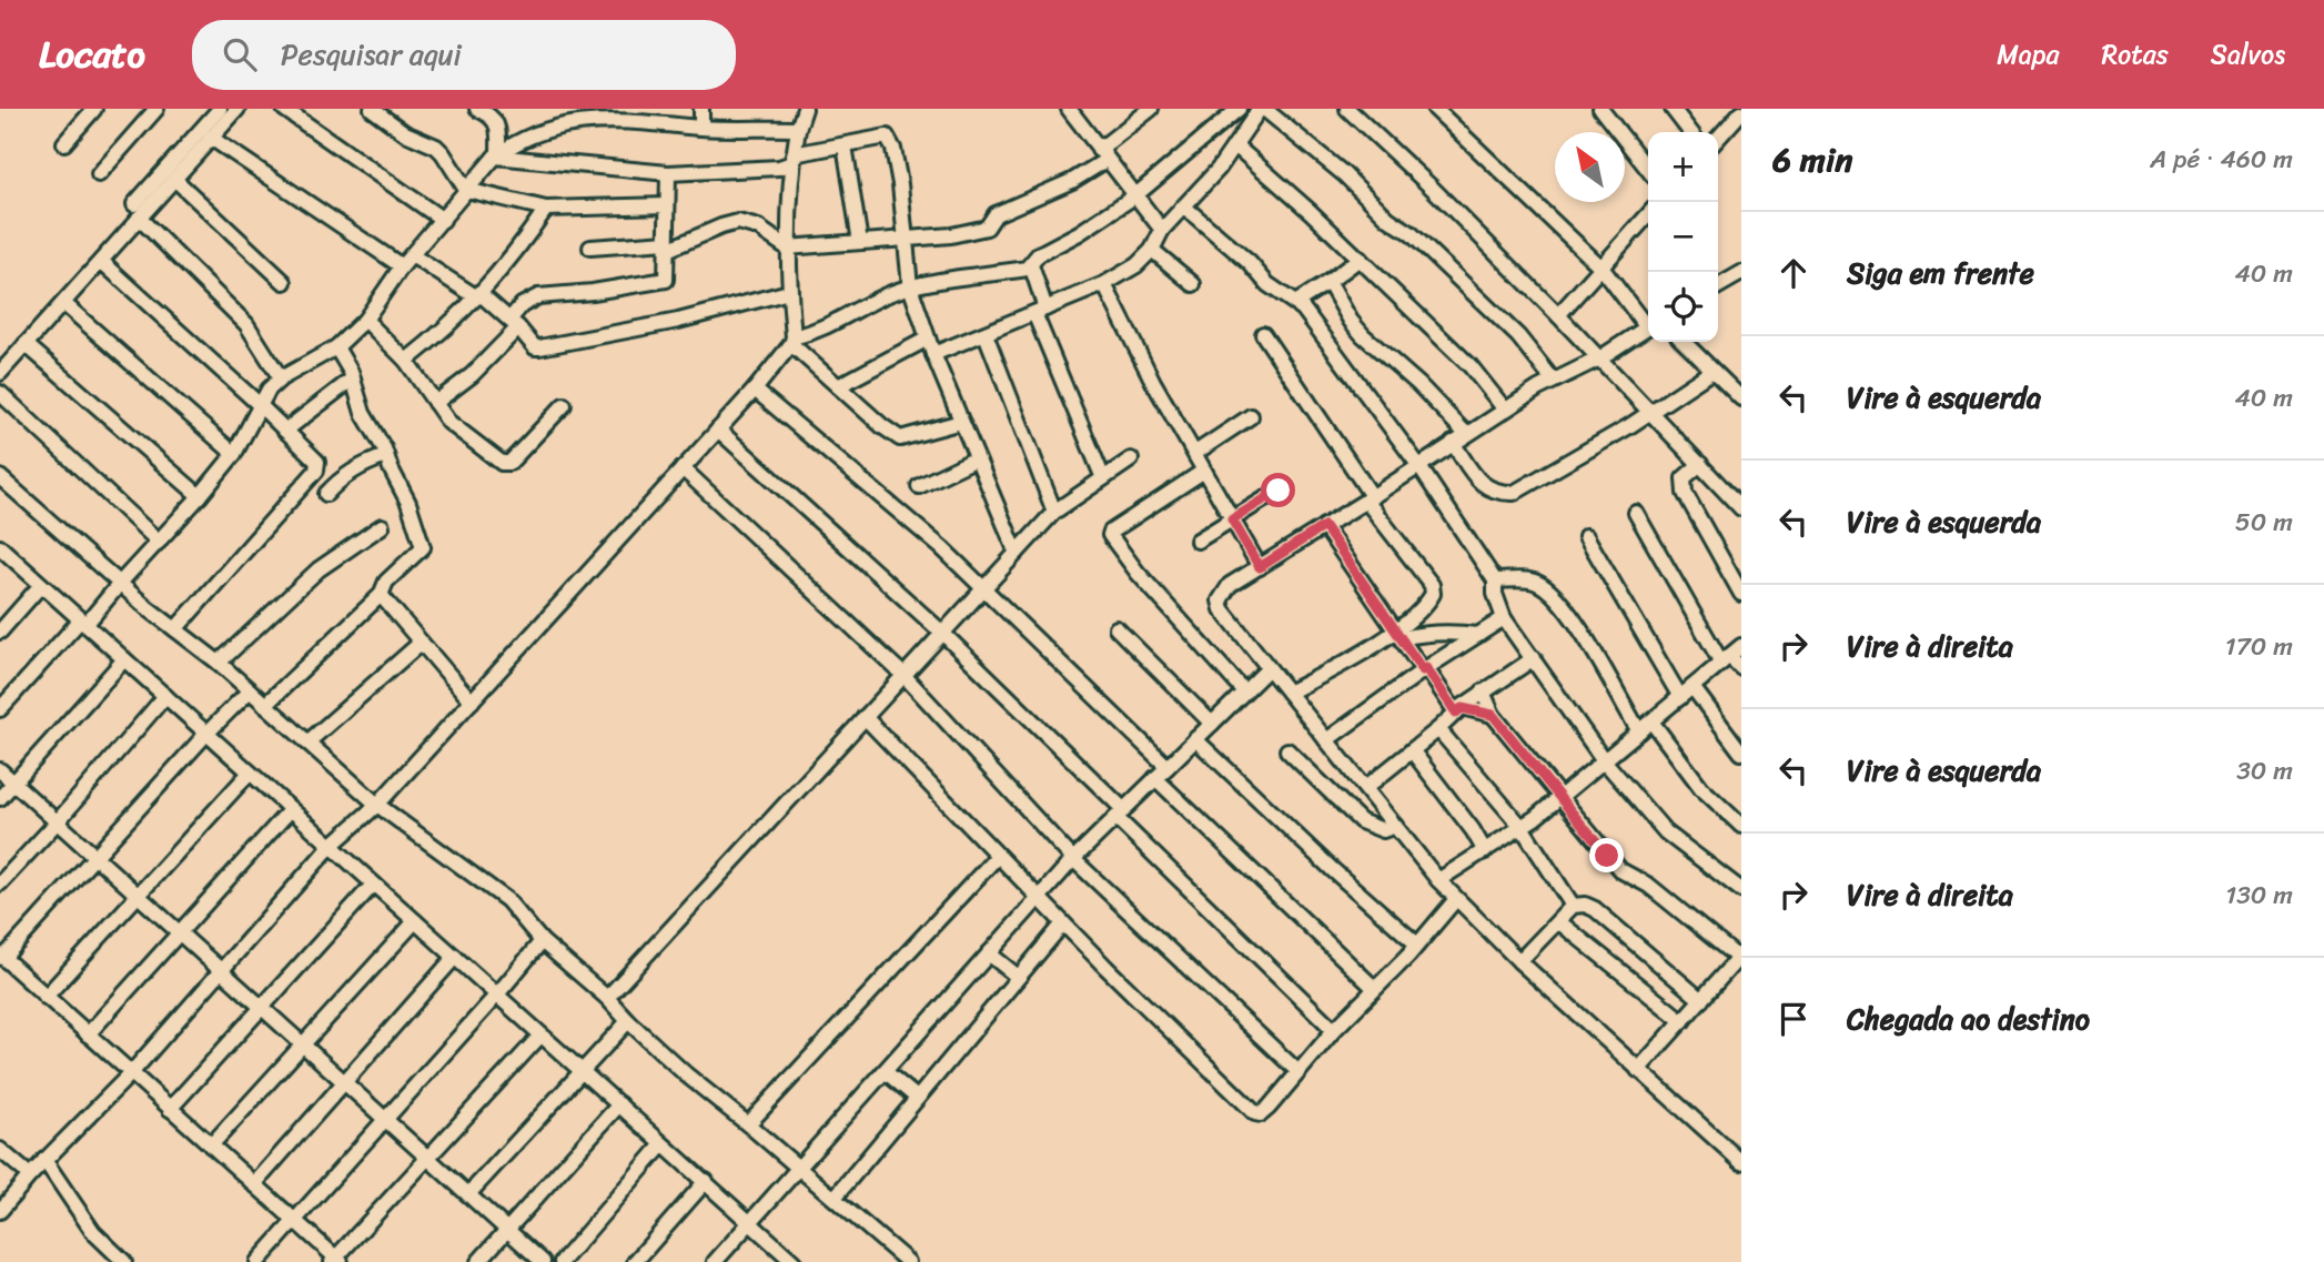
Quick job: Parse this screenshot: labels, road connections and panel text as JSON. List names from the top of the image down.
{
  "north": "top left",
  "page": {
    "header": "Locato",
    "search": "Pesquisar aqui",
    "nav": ["Mapa", "Rotas", "Salvos"],
    "heading": ["6 min", "A pé · 460 m"],
    "map_buttons": ["+", "−"],
    "list": [
      ["Siga em frente", "40 m"],
      ["Vire à esquerda", "40 m"],
      ["Vire à esquerda", "50 m"],
      ["Vire à direita", "170 m"],
      ["Vire à esquerda", "30 m"],
      ["Vire à direita", "130 m"],
      "Chegada ao destino"
    ]
  }
}
